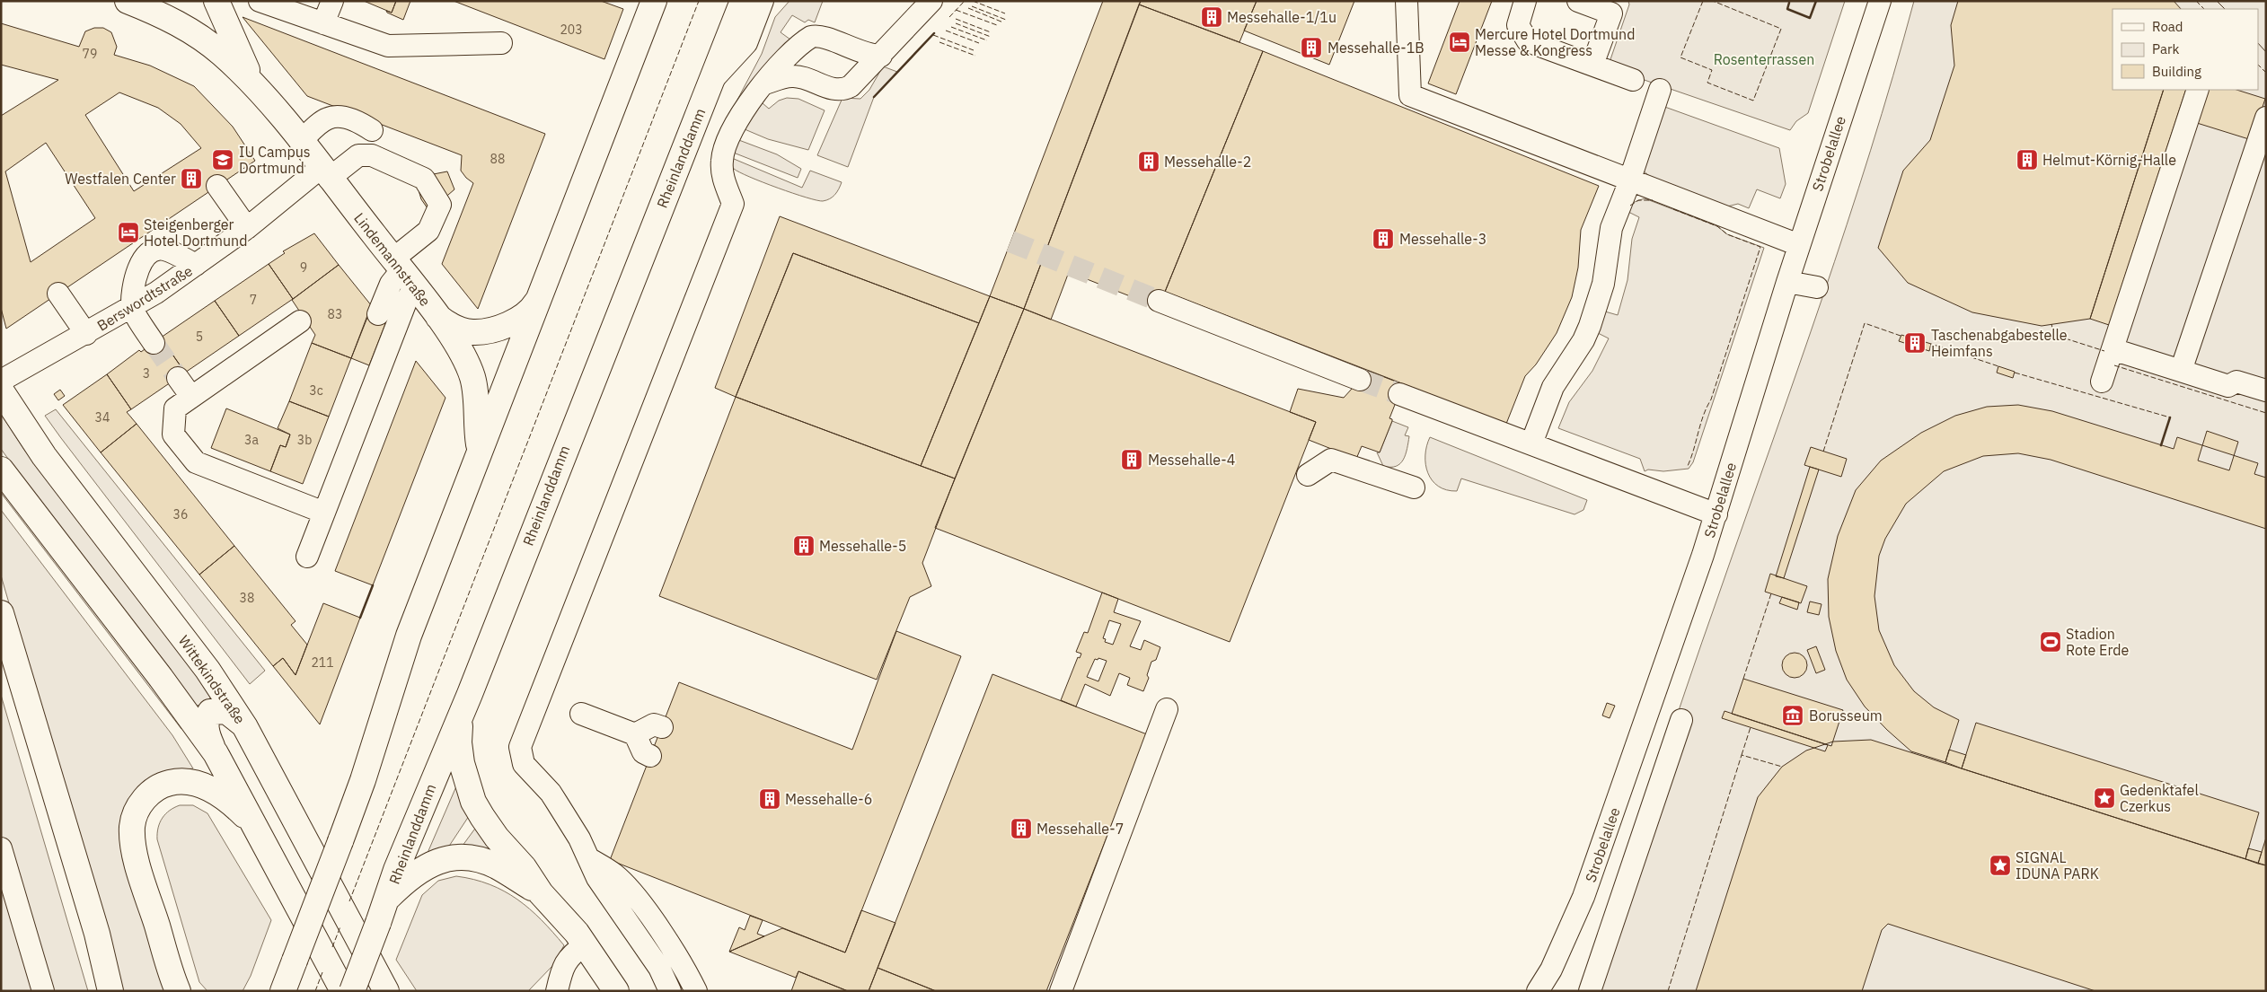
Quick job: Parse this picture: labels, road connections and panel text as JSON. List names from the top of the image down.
{
  "streets": {
    "main road": ["Rheinlanddamm", "Lindemannstraße", "Wittekindstraße"],
    "street": ["Strobelallee", "Berswordtstraße"]
  },
  "crossings": [
    ["Lindemannstraße", "Berswordtstraße"]
  ],
  "parks": ["Rosenterrassen"],
  "places": {
    "building": [
      "Messehalle-1/1u",
      "Messehalle-1B",
      "Helmut-Körnig-Halle",
      "Messehalle-2",
      "Westfalen Center",
      "Messehalle-3",
      "Taschenabgabestelle Heimfans",
      "Messehalle-4",
      "Messehalle-5",
      "Messehalle-6",
      "Messehalle-7"
    ],
    "hotel": ["Mercure Hotel Dortmund Messe & Kongress", "Steigenberger Hotel Dortmund"],
    "school or university": ["IU Campus Dortmund"],
    "sports": ["Stadion Rote Erde"],
    "museum": ["Borusseum"],
    "place": ["Gedenktafel Czerkus", "SIGNAL IDUNA PARK"]
  },
  "house_numbers": [
    "203",
    "79",
    "88",
    "9",
    "7",
    "83",
    "5",
    "3",
    "3c",
    "34",
    "3a",
    "3b",
    "36",
    "38",
    "211"
  ],
  "legend": ["Road", "Park", "Building"]
}
